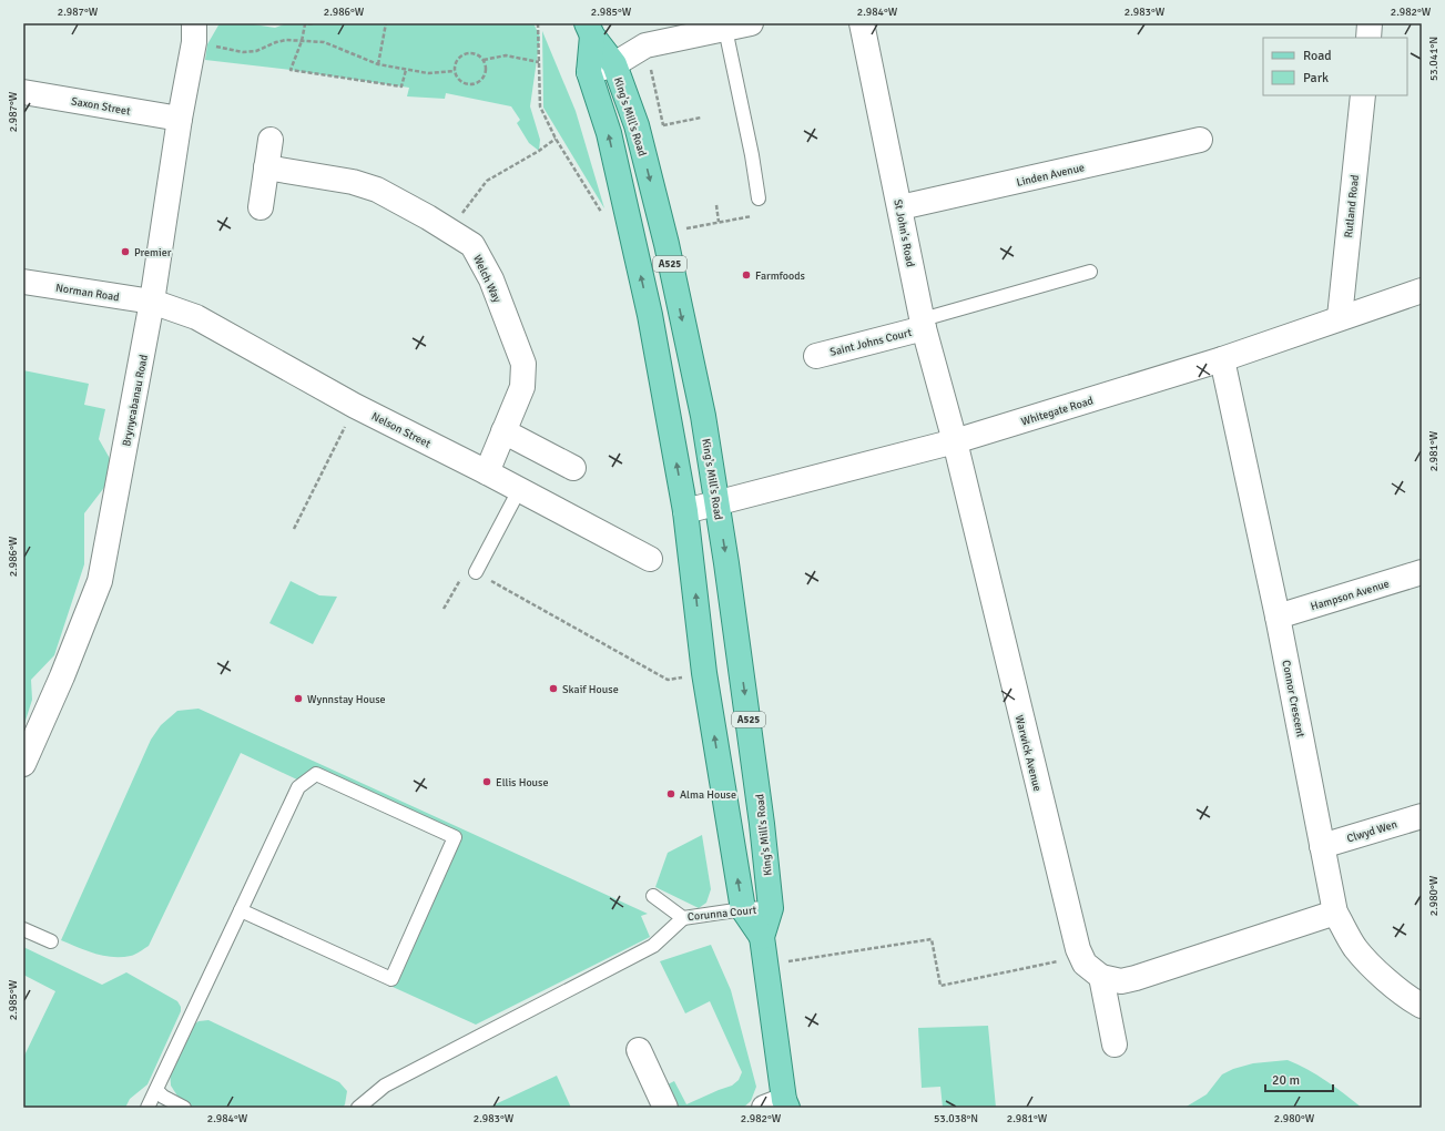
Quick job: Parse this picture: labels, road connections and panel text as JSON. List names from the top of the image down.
{
  "streets": {
    "main road": ["King's Mill's Road", "A525"],
    "street": [
      "Saxon Street",
      "Linden Avenue",
      "Rutland Road",
      "St John's Road",
      "Welch Way",
      "Norman Road",
      "Saint Johns Court",
      "Brynycabanau Road",
      "Whitegate Road",
      "Nelson Street",
      "Hampson Avenue",
      "Connor Crescent",
      "Warwick Avenue",
      "Clwyd Wen"
    ],
    "lane": ["Corunna Court"]
  },
  "crossings": [
    ["Saxon Street", "Brynycabanau Road"],
    ["King's Mill's Road", "Whitegate Road"],
    ["King's Mill's Road", "Corunna Court"],
    ["Linden Avenue", "St John's Road"],
    ["Rutland Road", "Whitegate Road"],
    ["St John's Road", "Saint Johns Court"],
    ["St John's Road", "Whitegate Road"],
    ["St John's Road", "Warwick Avenue"],
    ["Welch Way", "Nelson Street"],
    ["Norman Road", "Brynycabanau Road"],
    ["Norman Road", "Nelson Street"],
    ["Brynycabanau Road", "Nelson Street"],
    ["Whitegate Road", "Connor Crescent"],
    ["Whitegate Road", "Warwick Avenue"],
    ["Hampson Avenue", "Connor Crescent"],
    ["Connor Crescent", "Warwick Avenue"],
    ["Connor Crescent", "Clwyd Wen"]
  ],
  "places": [
    "Premier",
    "Farmfoods",
    "Skaif House",
    "Wynnstay House",
    "Ellis House",
    "Alma House"
  ],
  "legend": ["Road", "Park"],
  "scale_bar": "20 m",
  "coordinates": [
    "2.987°W",
    "2.986°W",
    "2.985°W",
    "2.984°W",
    "2.983°W",
    "2.982°W",
    "53.041°N",
    "2.981°W",
    "2.980°W",
    "53.038°N"
  ]
}
